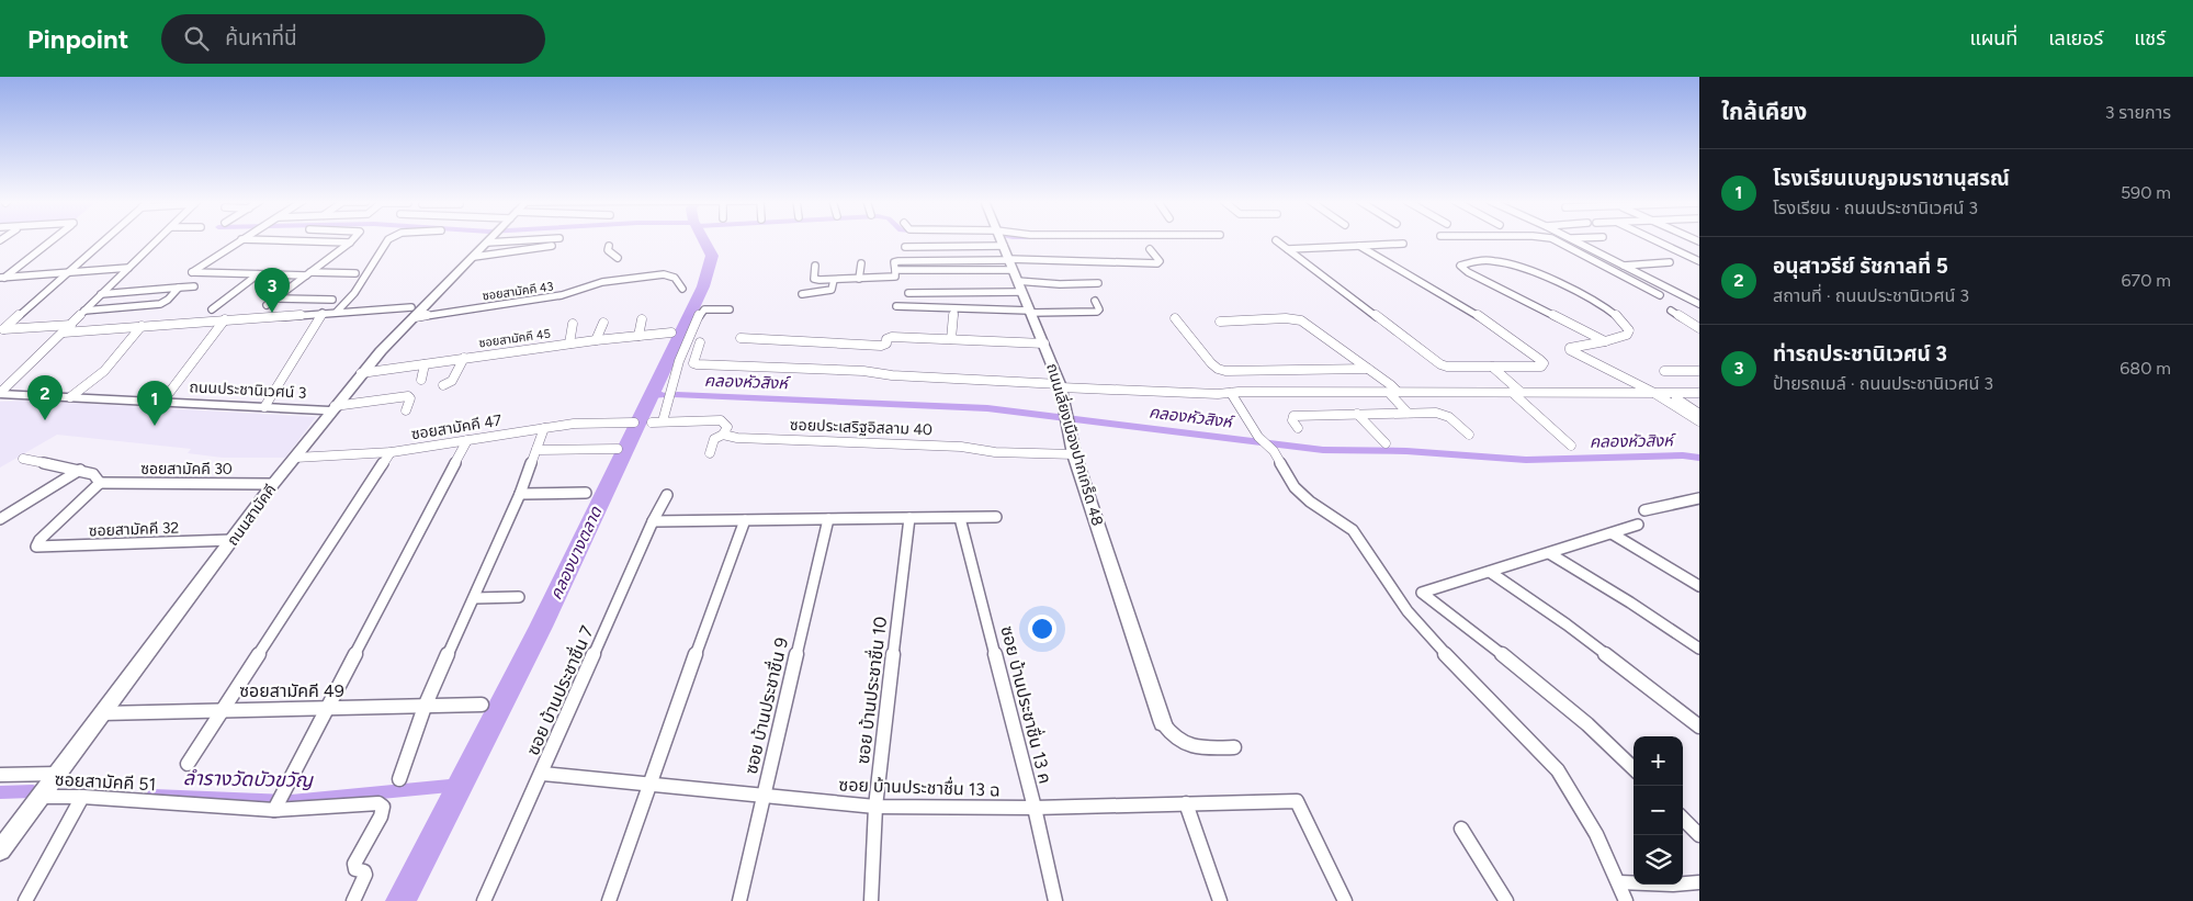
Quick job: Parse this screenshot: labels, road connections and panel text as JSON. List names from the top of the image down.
{
  "streets": {
    "street": [
      "ซอยสามัคคี 43",
      "ซอยสามัคคี 45",
      "ถนนประชานิเวศน์ 3",
      "ซอยสามัคคี 47",
      "ซอยประเสริฐอิสลาม 40",
      "ถนนเลี่ยงเมืองปากเกร็ด 48",
      "ซอยสามัคคี 30",
      "ถนนสามัคคี",
      "ซอยสามัคคี 32",
      "ซอยสามัคคี 49",
      "ซอย บ้านประชาชื่น 7",
      "ซอย บ้านประชาชื่น 10",
      "ซอย บ้านประชาชื่น 13 ค",
      "ซอย บ้านประชาชื่น 9",
      "ซอยสามัคคี 51",
      "ซอย บ้านประชาชื่น 13 ฉ"
    ]
  },
  "crossings": [
    ["ซอยสามัคคี 43", "ถนนสามัคคี"],
    ["ซอยสามัคคี 45", "ถนนสามัคคี"],
    ["ถนนประชานิเวศน์ 3", "ถนนสามัคคี"],
    ["ซอยสามัคคี 47", "ถนนสามัคคี"],
    ["ซอยประเสริฐอิสลาม 40", "ถนนเลี่ยงเมืองปากเกร็ด 48"],
    ["ซอยสามัคคี 30", "ถนนสามัคคี"],
    ["ซอยสามัคคี 30", "ซอยสามัคคี 32"],
    ["ถนนสามัคคี", "ซอยสามัคคี 32"],
    ["ถนนสามัคคี", "ซอยสามัคคี 49"],
    ["ถนนสามัคคี", "ซอยสามัคคี 51"],
    ["ซอย บ้านประชาชื่น 7", "ซอย บ้านประชาชื่น 13 ฉ"],
    ["ซอย บ้านประชาชื่น 10", "ซอย บ้านประชาชื่น 13 ฉ"],
    ["ซอย บ้านประชาชื่น 13 ค", "ซอย บ้านประชาชื่น 13 ฉ"],
    ["ซอย บ้านประชาชื่น 9", "ซอย บ้านประชาชื่น 13 ฉ"]
  ],
  "water": ["คลองหัวสิงห์", "คลองบางตลาด", "ลำรางวัดบัวขวัญ"],
  "page": {
    "header": "Pinpoint",
    "search": "ค้นหาที่นี่",
    "nav": ["แผนที่", "เลเยอร์", "แชร์"],
    "heading": ["ใกล้เคียง", "3 รายการ"],
    "list": [
      {
        "mark": "1",
        "name": "โรงเรียนเบญจมราชานุสรณ์",
        "note": "โรงเรียน · ถนนประชานิเวศน์ 3",
        "value": "590 m"
      },
      {
        "mark": "2",
        "name": "อนุสาวรีย์ รัชกาลที่ 5",
        "note": "สถานที่ · ถนนประชานิเวศน์ 3",
        "value": "670 m"
      },
      {
        "mark": "3",
        "name": "ท่ารถประชานิเวศน์ 3",
        "note": "ป้ายรถเมล์ · ถนนประชานิเวศน์ 3",
        "value": "680 m"
      }
    ],
    "pins": ["3", "2", "1"],
    "map_buttons": ["+", "−"]
  }
}
